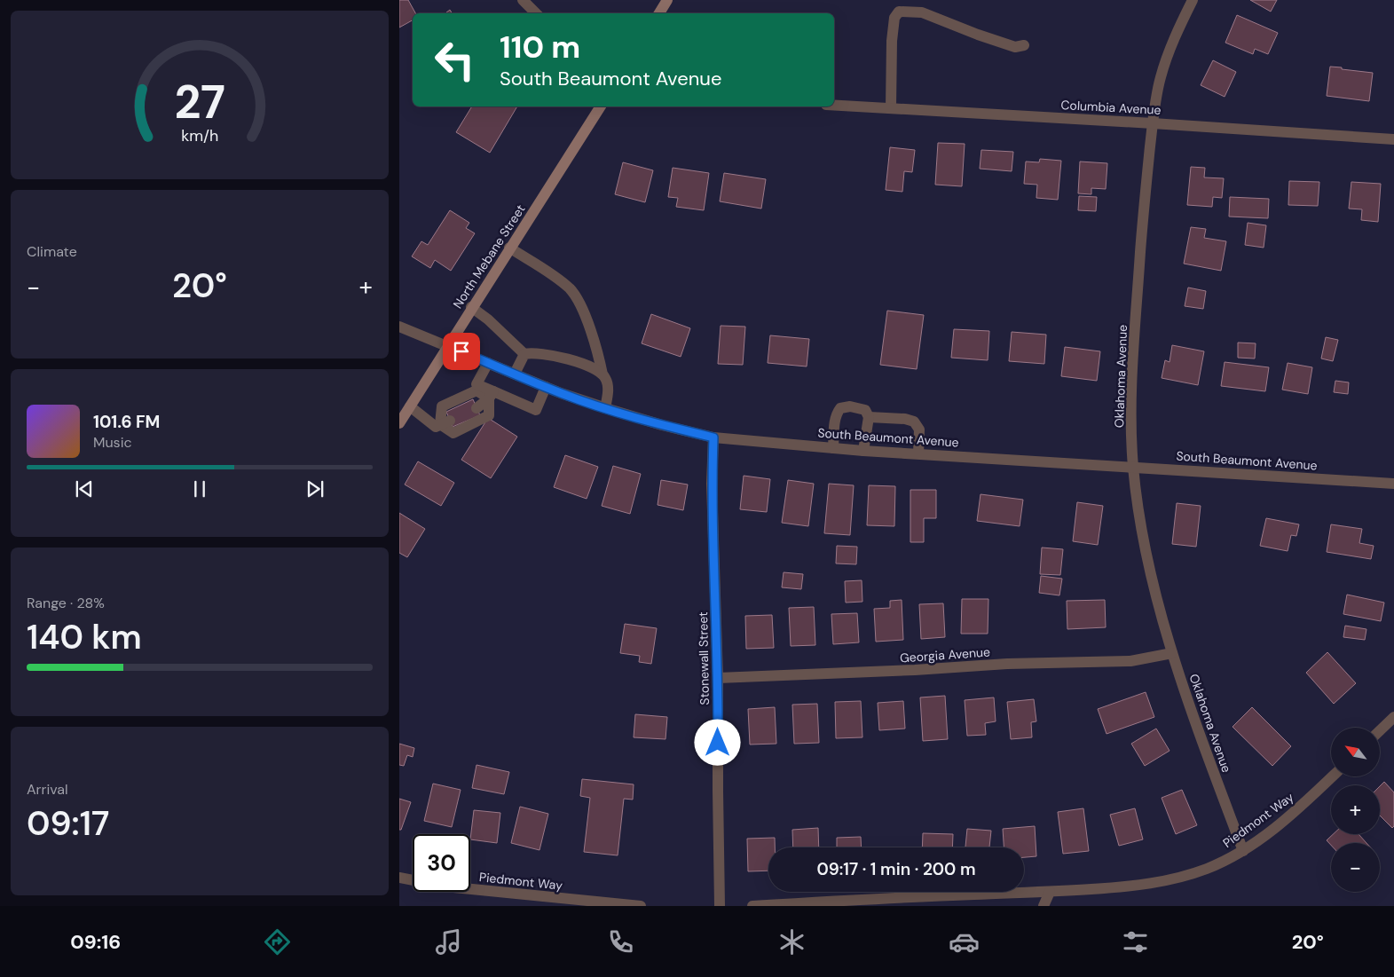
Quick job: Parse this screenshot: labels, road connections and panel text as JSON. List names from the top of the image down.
{
  "streets": {
    "main road": ["North Mebane Street"],
    "street": [
      "Columbia Avenue",
      "Oklahoma Avenue",
      "South Beaumont Avenue",
      "Georgia Avenue",
      "Stonewall Street",
      "Piedmont Way"
    ]
  },
  "crossings": [
    ["Columbia Avenue", "Oklahoma Avenue"],
    ["North Mebane Street", "South Beaumont Avenue"],
    ["Oklahoma Avenue", "South Beaumont Avenue"],
    ["Oklahoma Avenue", "Georgia Avenue"],
    ["Oklahoma Avenue", "Piedmont Way"],
    ["South Beaumont Avenue", "Stonewall Street"],
    ["Georgia Avenue", "Stonewall Street"]
  ],
  "north": "top left",
  "page": {
    "turn": ["110 m", "South Beaumont Avenue"],
    "tile": [
      "Climate",
      ["Range · 28%", "140 km"],
      ["Arrival", "09:17"]
    ],
    "heat": ["−", "20°", "+"],
    "song": ["101.6 FM", "Music"],
    "map_buttons": ["+", "−"],
    "limit": "30",
    "trip": "09:17 · 1 min · 200 m",
    "tabs": ["09:16", "20°"],
    "gauge": ["27", "km/h"]
  }
}
